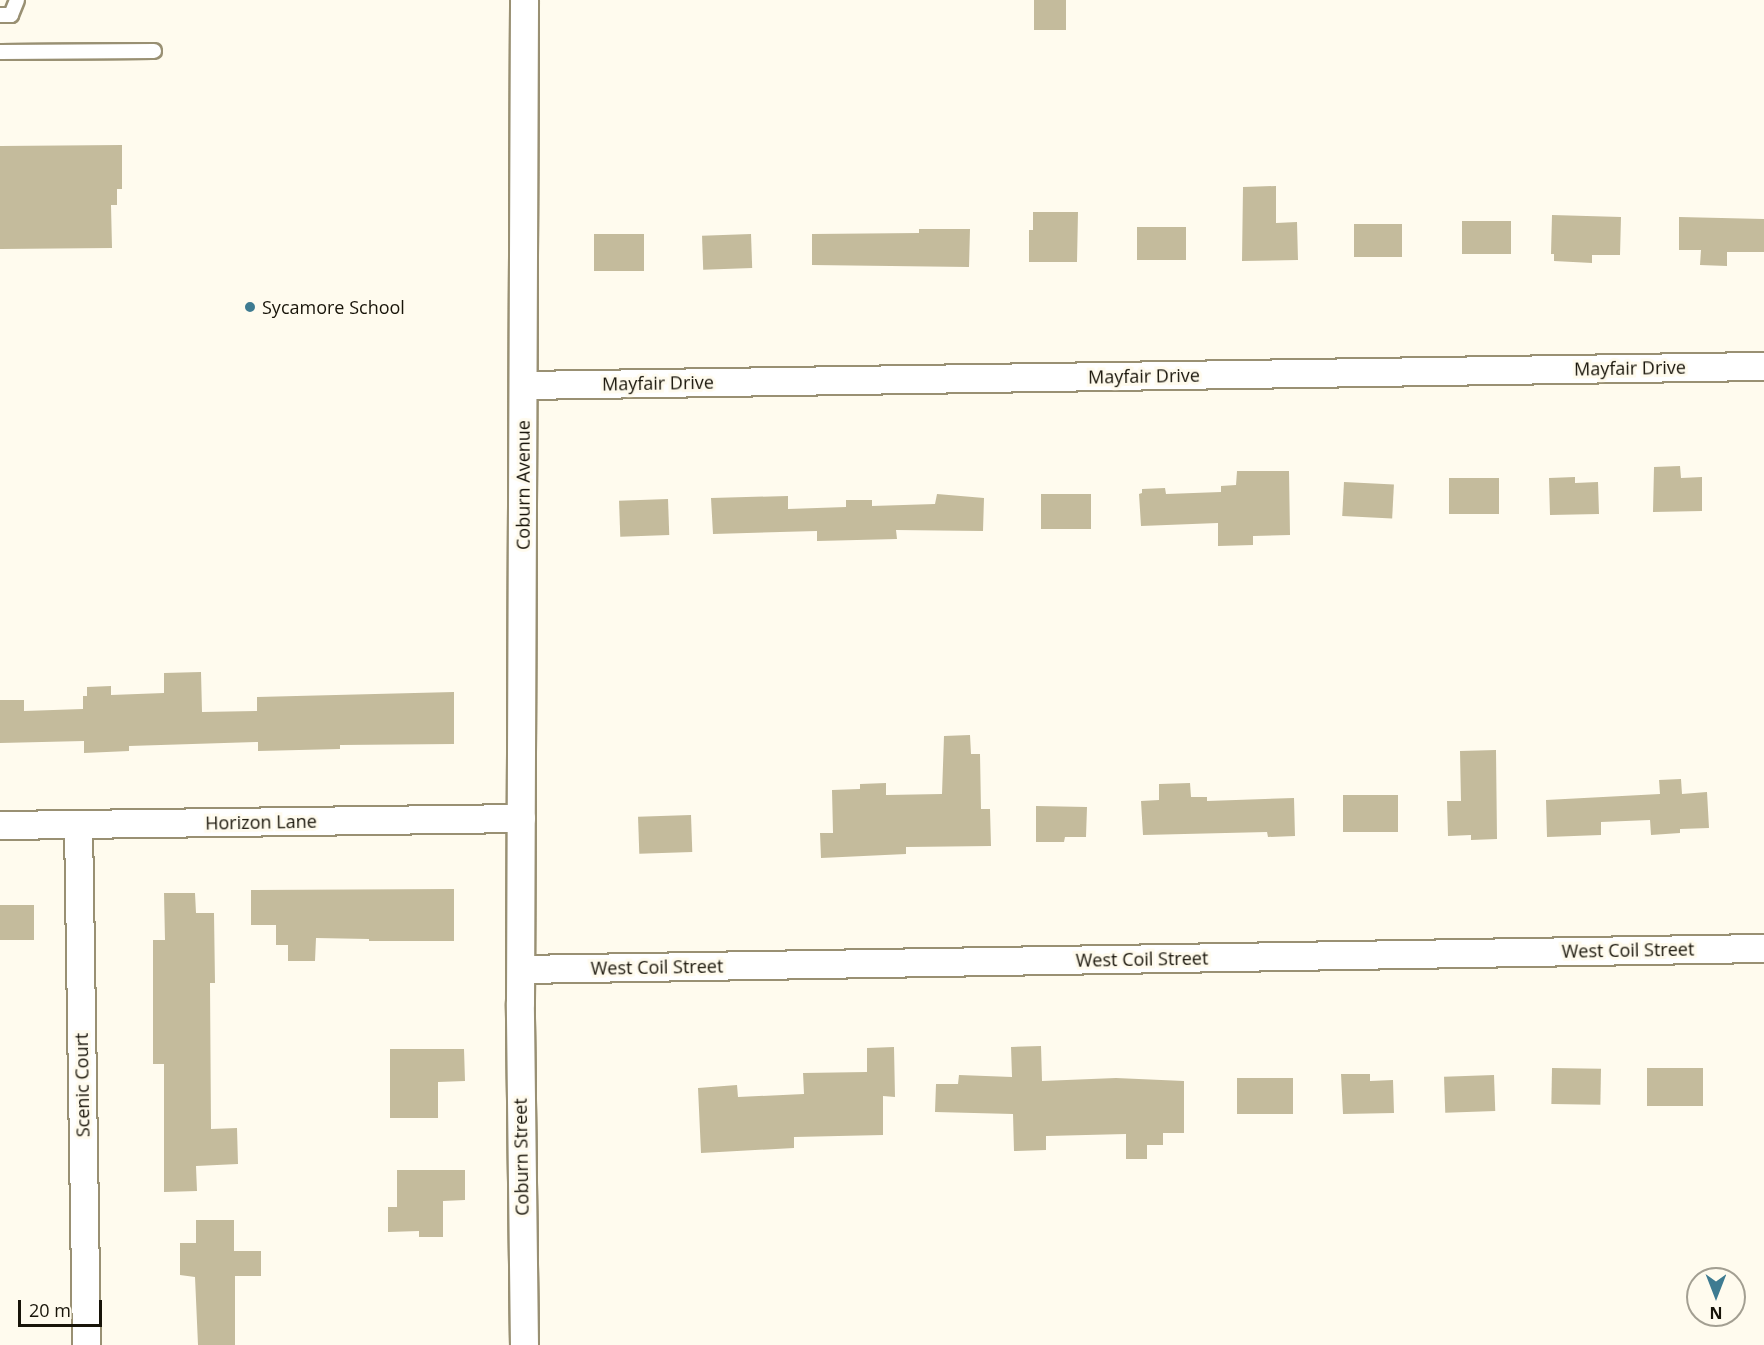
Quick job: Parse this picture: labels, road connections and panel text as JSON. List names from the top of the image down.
{
  "streets": {
    "street": [
      "Mayfair Drive",
      "Coburn Avenue",
      "Horizon Lane",
      "West Coil Street",
      "Scenic Court",
      "Coburn Street"
    ]
  },
  "crossings": [
    ["Mayfair Drive", "Coburn Avenue"],
    ["Coburn Avenue", "Horizon Lane"],
    ["Coburn Avenue", "West Coil Street"],
    ["Coburn Avenue", "Coburn Street"],
    ["Horizon Lane", "Scenic Court"],
    ["West Coil Street", "Coburn Street"]
  ],
  "places": ["Sycamore School"],
  "scale_bar": "20 m",
  "north": "bottom"
}
